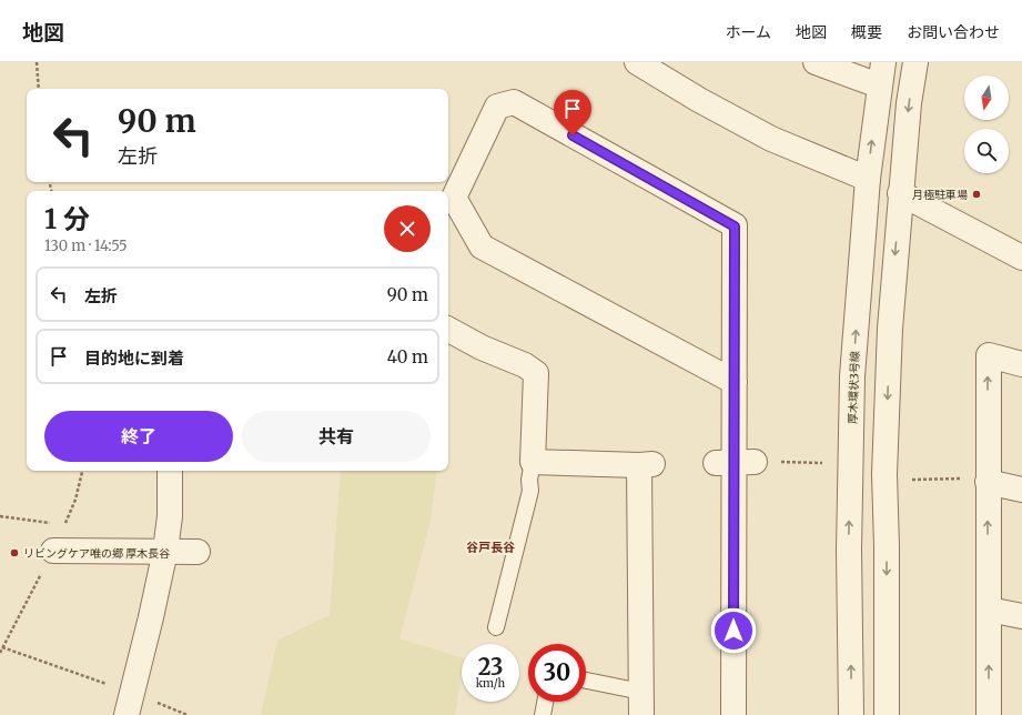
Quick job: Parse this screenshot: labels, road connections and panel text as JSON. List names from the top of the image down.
{
  "streets": {
    "street": ["厚木環状3号線"]
  },
  "districts": ["谷戸長谷"],
  "places": ["月極駐車場", "リビングケア唯の郷 厚木長谷"],
  "north": "bottom",
  "page": {
    "header": "地図",
    "nav": [
      "ホーム",
      "地図",
      "概要",
      "お問い合わせ"
    ],
    "turn": ["90 m", "左折"],
    "heading": ["1 分", "130 m · 14:55"],
    "list": [
      {
        "name": "左折",
        "value": "90 m"
      },
      {
        "name": "目的地に到着",
        "value": "40 m"
      }
    ],
    "buttons": ["終了", "共有"],
    "speed": "23 km/h",
    "limit": "30"
  }
}
